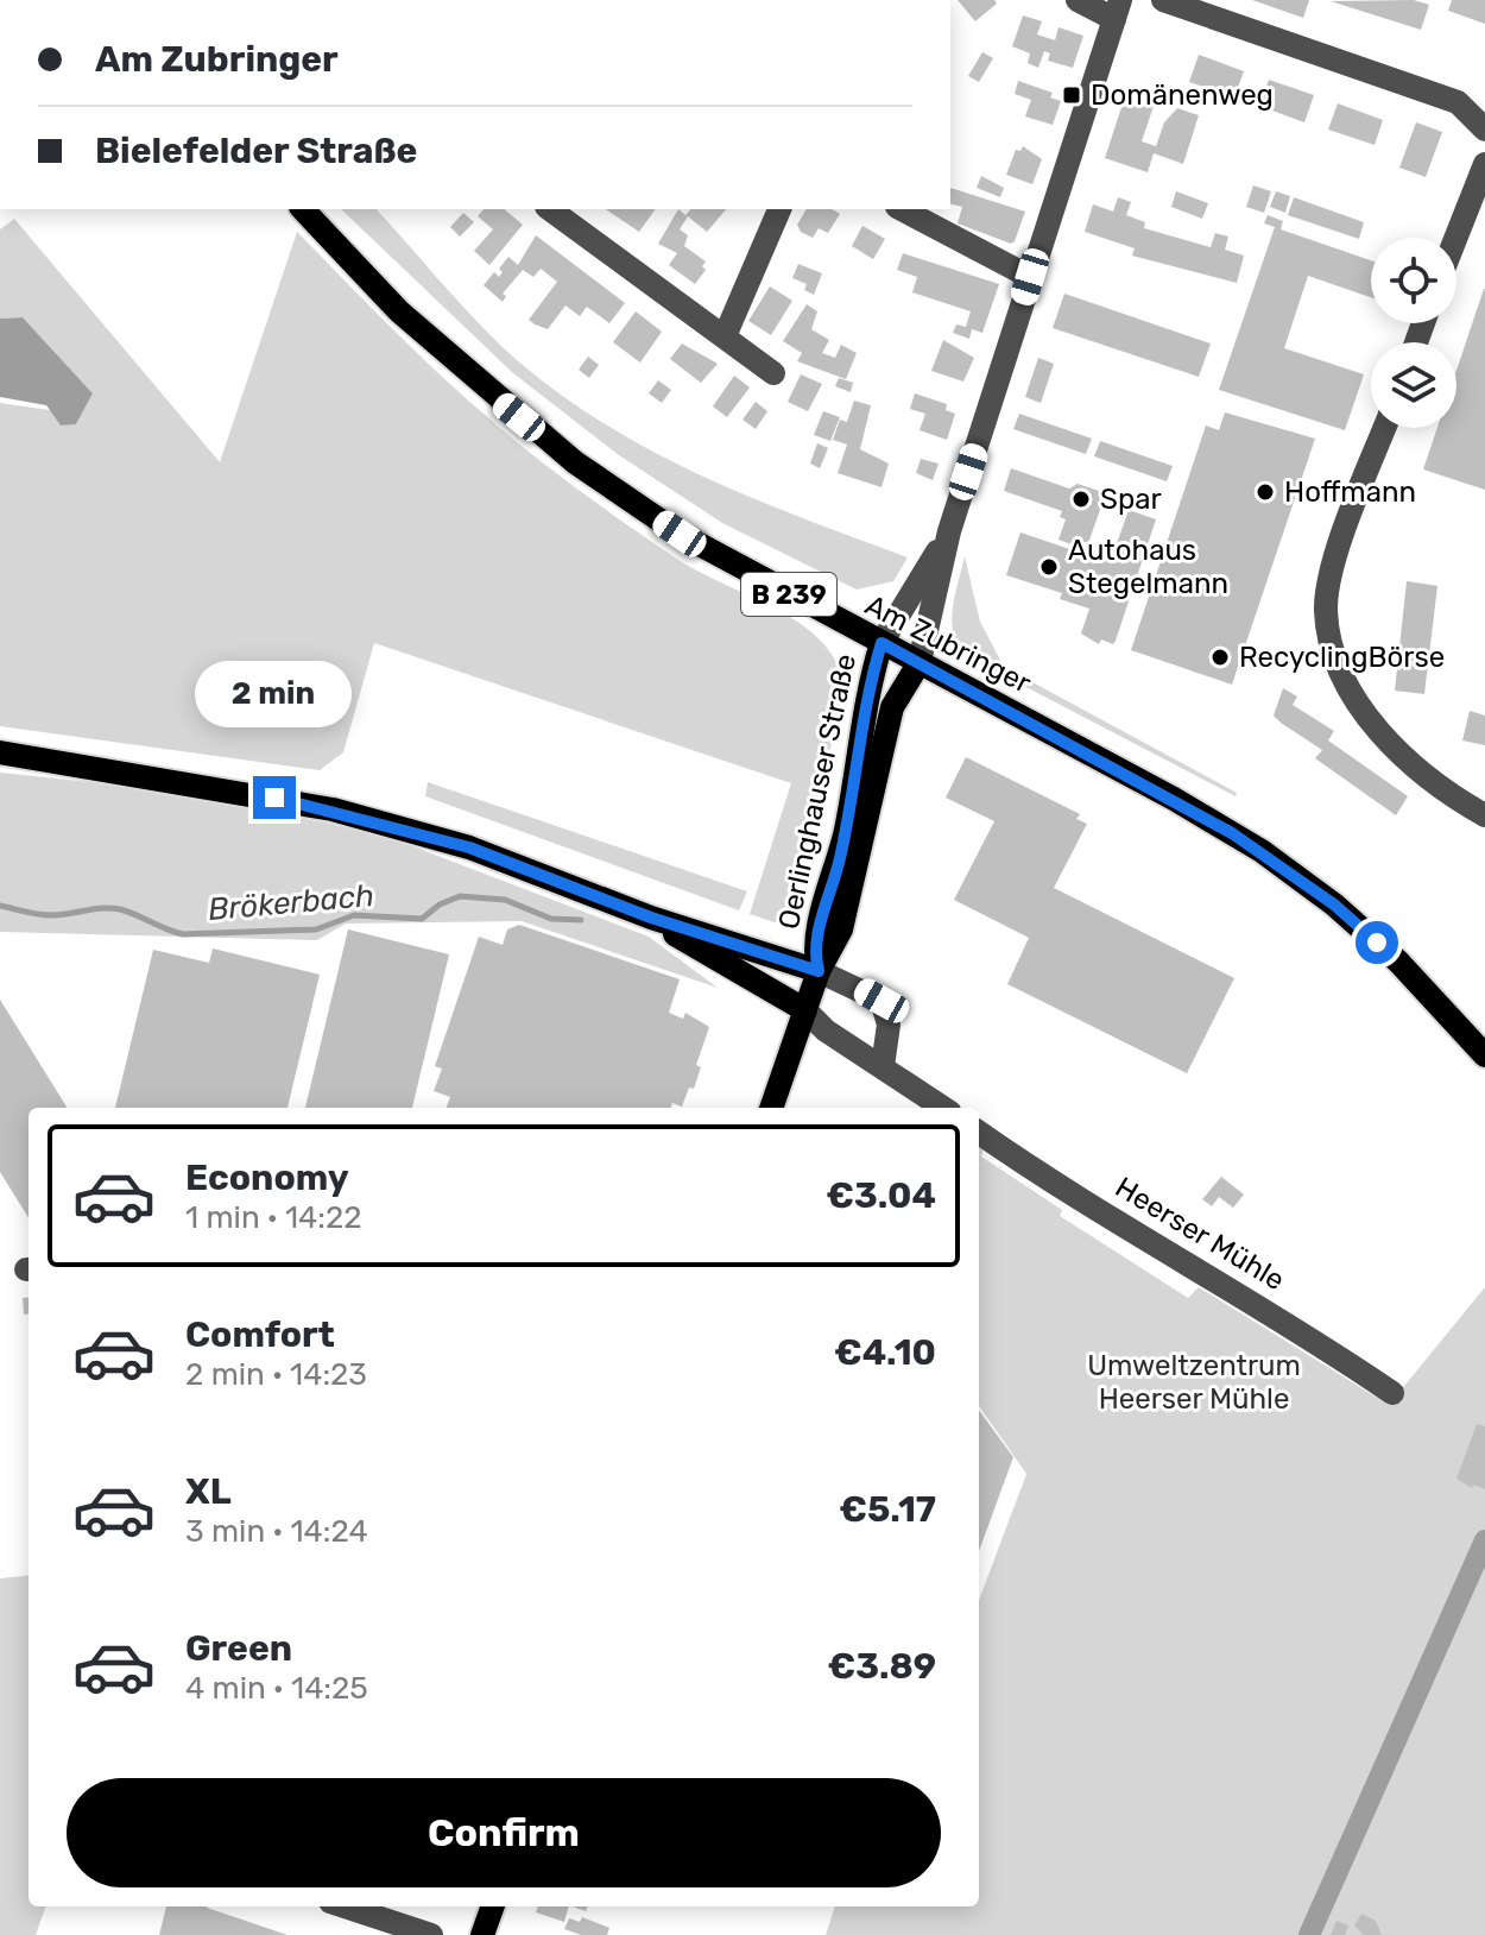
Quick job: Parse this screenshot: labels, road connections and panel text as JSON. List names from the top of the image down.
{
  "streets": {
    "main road": ["B 239", "Am Zubringer", "Oerlinghauser Straße"],
    "street": ["Heerser Mühle"]
  },
  "crossings": [
    ["Am Zubringer", "Oerlinghauser Straße"]
  ],
  "water": ["Brökerbach"],
  "parks": ["Umweltzentrum Heerser Mühle"],
  "places": {
    "transit": ["Domänenweg"],
    "other": [
      "Hoffmann",
      "Spar",
      "Autohaus Stegelmann",
      "RecyclingBörse"
    ]
  },
  "page": {
    "banner": ["Am Zubringer", "Bielefelder Straße"],
    "bubble": "2 min",
    "list": [
      {
        "name": "Economy",
        "note": "1 min · 14:22",
        "value": "€3.04"
      },
      {
        "name": "Comfort",
        "note": "2 min · 14:23",
        "value": "€4.10"
      },
      {
        "name": "XL",
        "note": "3 min · 14:24",
        "value": "€5.17"
      },
      {
        "name": "Green",
        "note": "4 min · 14:25",
        "value": "€3.89"
      }
    ],
    "buttons": "Confirm"
  }
}
